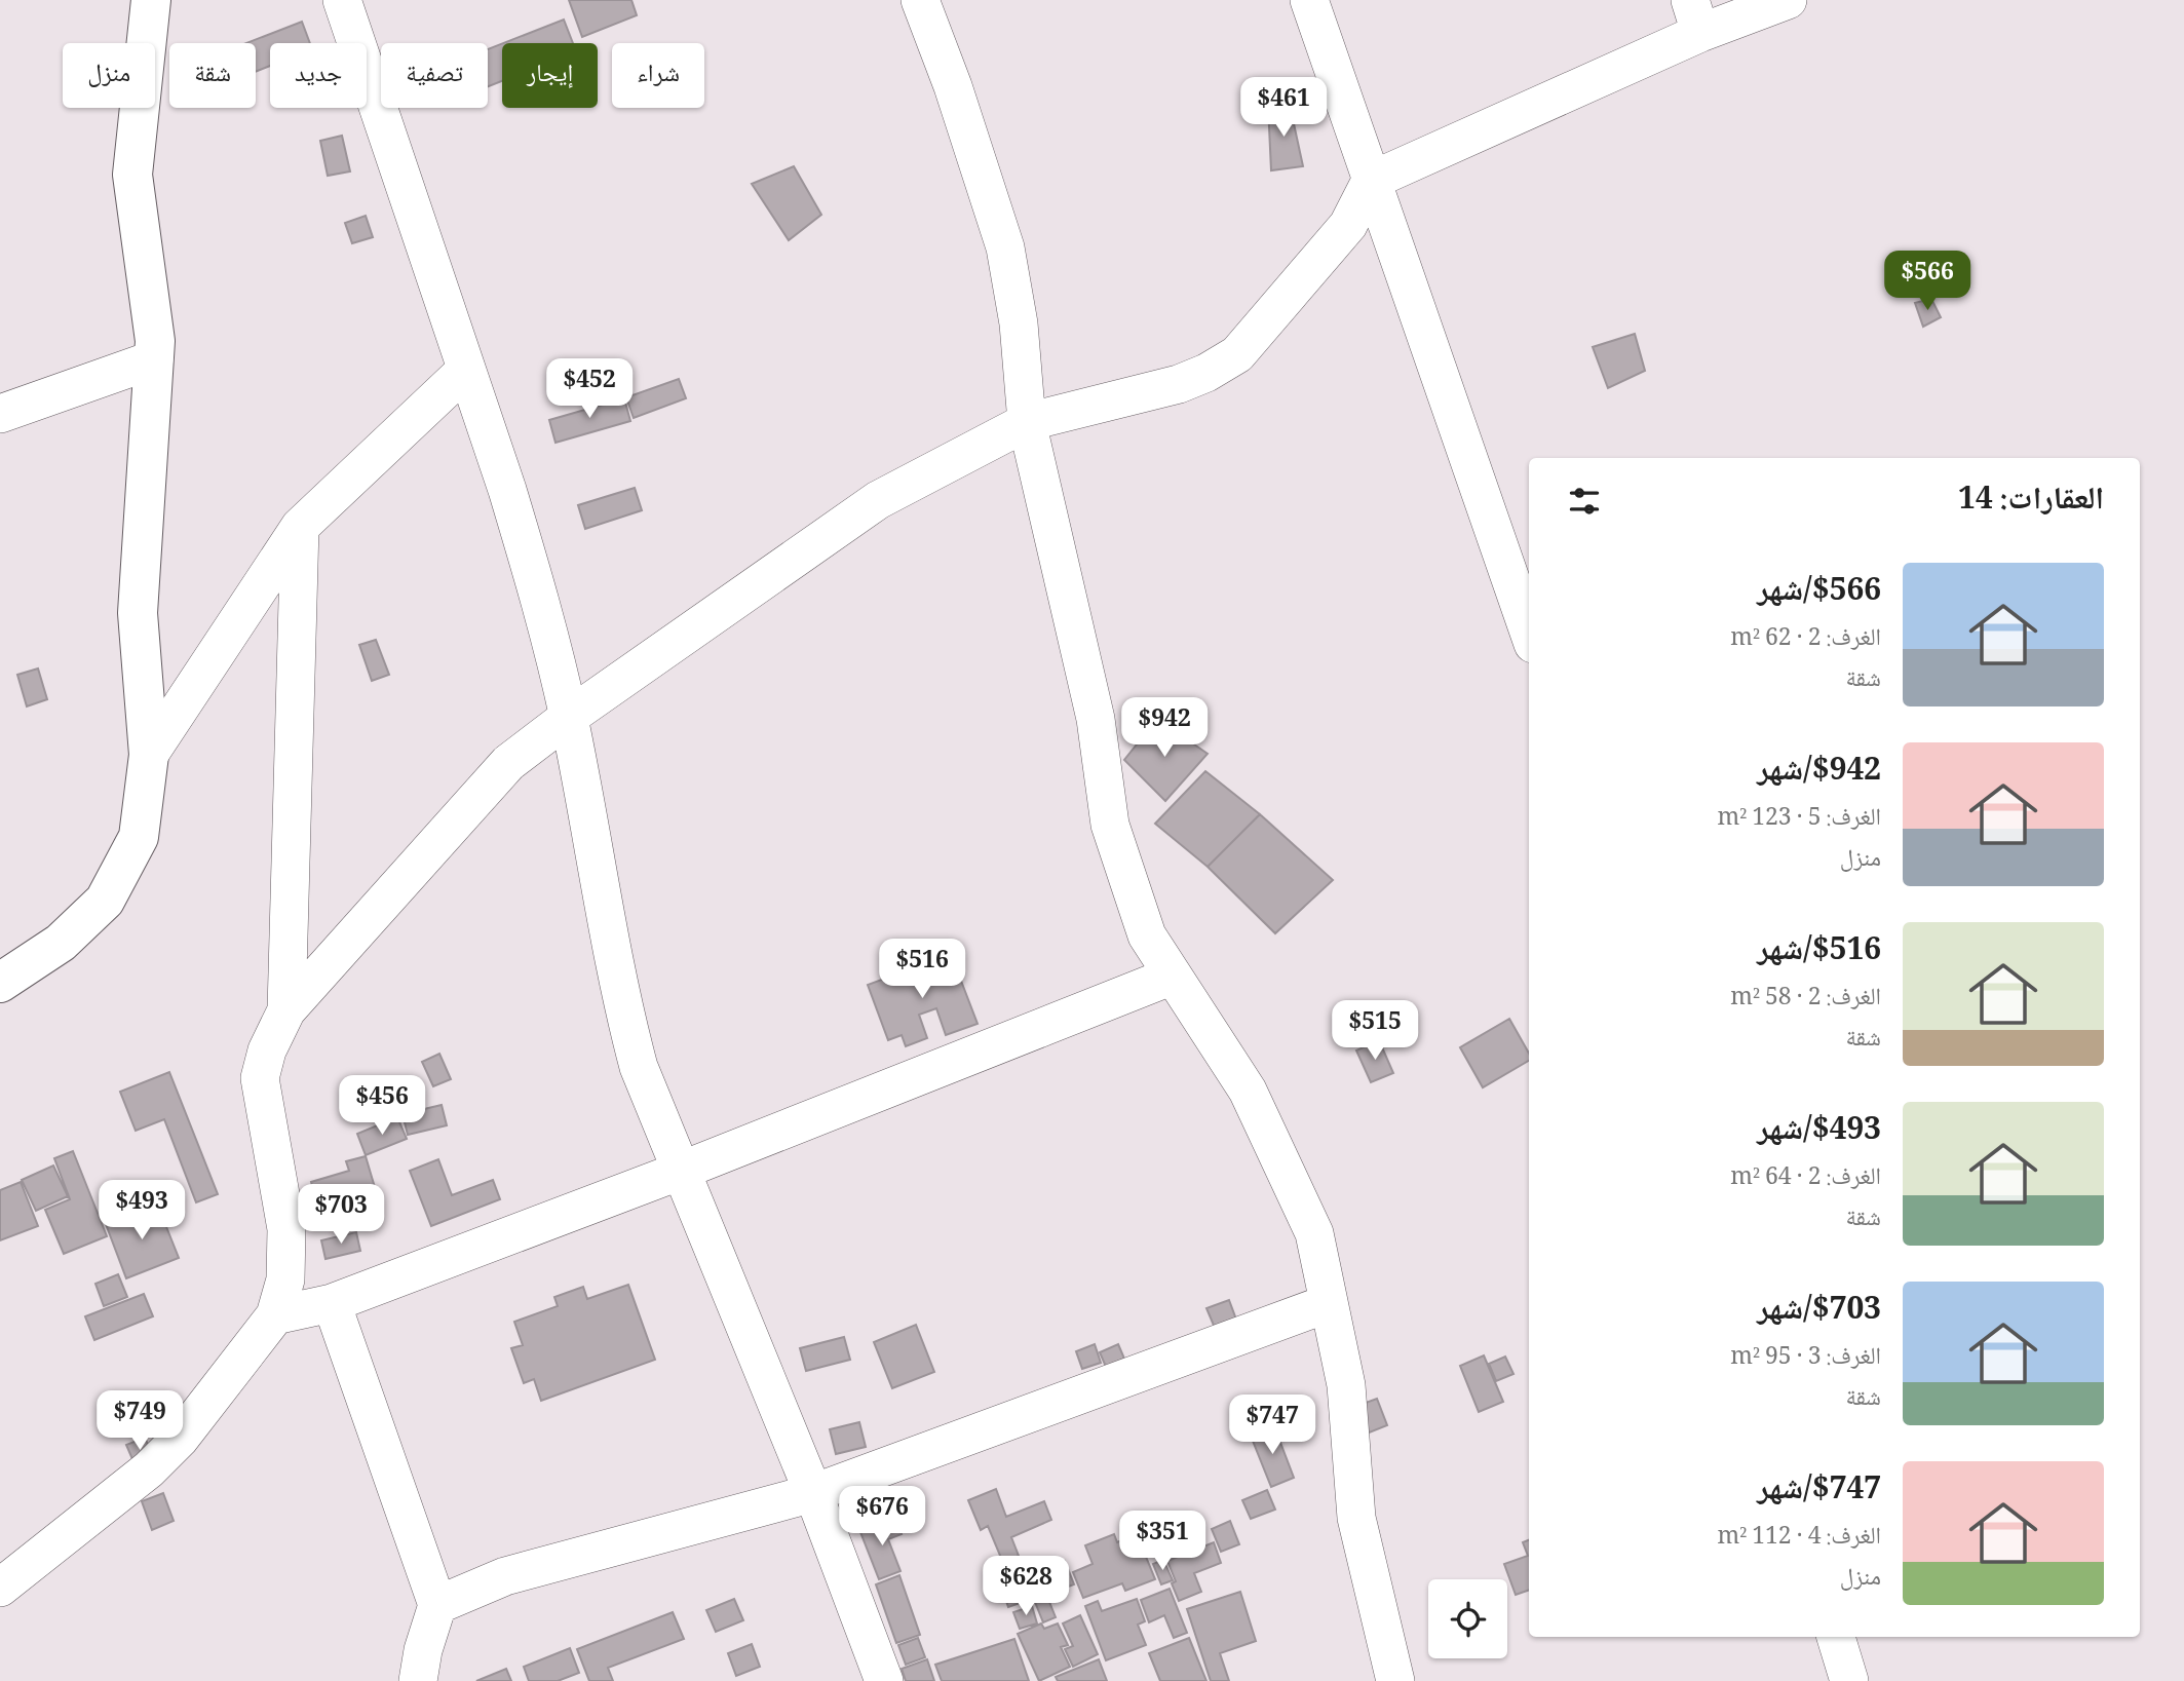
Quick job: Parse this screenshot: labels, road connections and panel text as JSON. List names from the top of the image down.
{
  "page": {
    "chip": [
      "شراء",
      "إيجار",
      "تصفية",
      "جديد",
      "شقة",
      "منزل"
    ],
    "price": [
      "$461",
      "$566",
      "$452",
      "$942",
      "$516",
      "$515",
      "$456",
      "$493",
      "$703",
      "$749",
      "$747",
      "$676",
      "$351",
      "$628"
    ],
    "heading": "العقارات: 14",
    "list": [
      {
        "name": "$566/شهر",
        "note": "الغرف: 2 · 62 m² · شقة"
      },
      {
        "name": "$942/شهر",
        "note": "الغرف: 5 · 123 m² · منزل"
      },
      {
        "name": "$516/شهر",
        "note": "الغرف: 2 · 58 m² · شقة"
      },
      {
        "name": "$493/شهر",
        "note": "الغرف: 2 · 64 m² · شقة"
      },
      {
        "name": "$703/شهر",
        "note": "الغرف: 3 · 95 m² · شقة"
      },
      {
        "name": "$747/شهر",
        "note": "الغرف: 4 · 112 m² · منزل"
      }
    ]
  }
}
